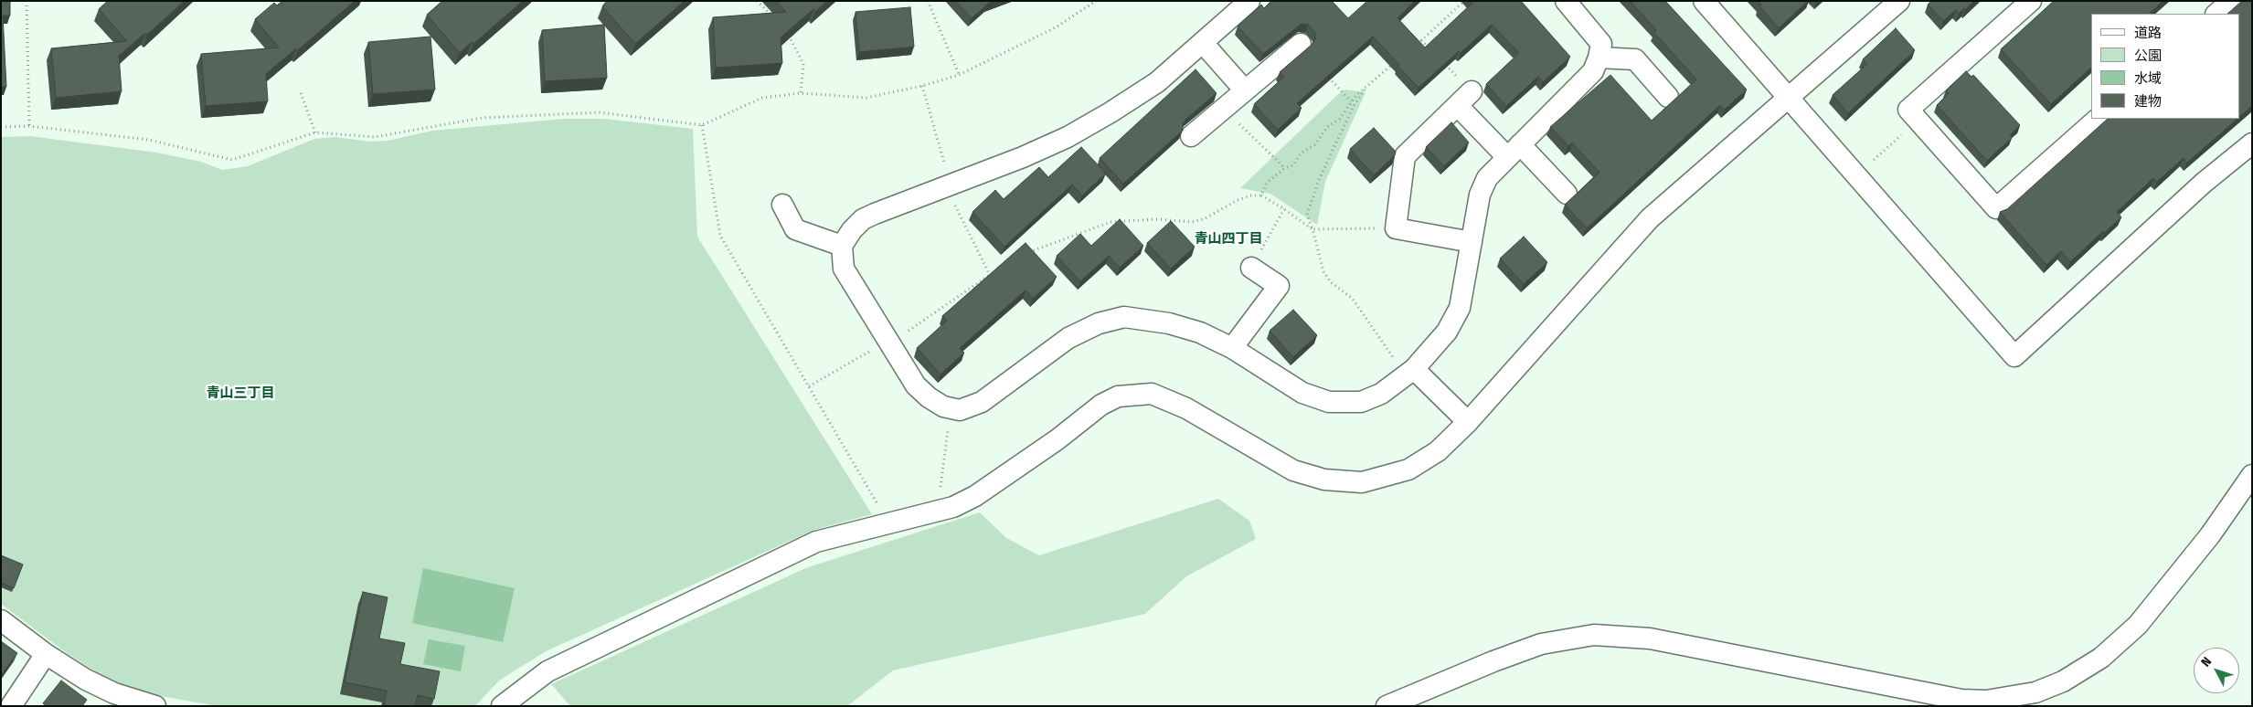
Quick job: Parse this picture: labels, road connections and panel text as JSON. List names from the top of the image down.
{
  "districts": ["青山四丁目", "青山三丁目"],
  "legend": [
    "道路",
    "公園",
    "水域",
    "建物"
  ],
  "north": "top left"
}
